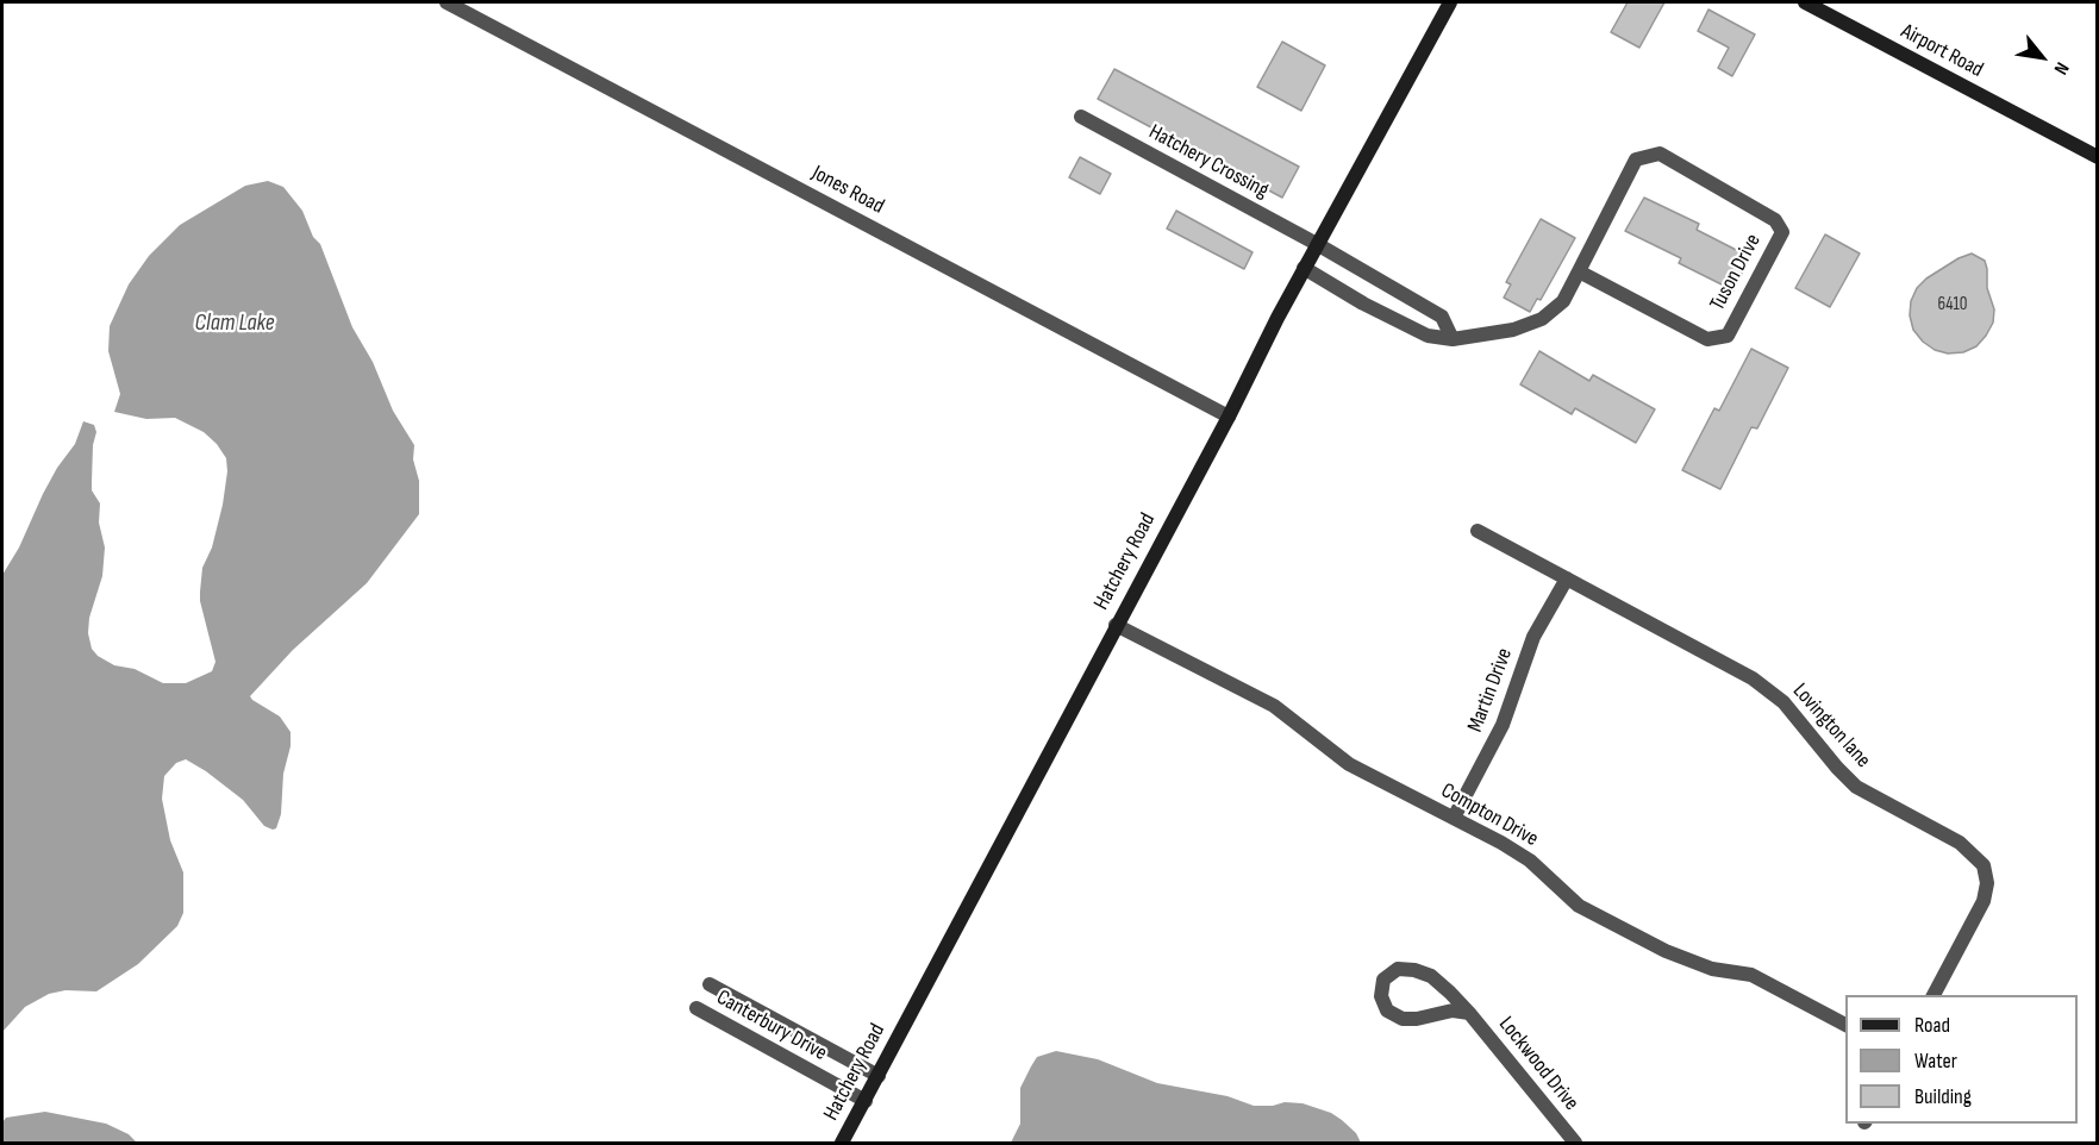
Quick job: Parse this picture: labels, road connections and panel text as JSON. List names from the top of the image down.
{
  "streets": {
    "street": [
      "Airport Road",
      "Hatchery Crossing",
      "Jones Road",
      "Tuson Drive",
      "Hatchery Road",
      "Martin Drive",
      "Lovington lane",
      "Compton Drive",
      "Canterbury Drive",
      "Lockwood Drive"
    ]
  },
  "crossings": [
    ["Hatchery Crossing", "Hatchery Road"],
    ["Jones Road", "Hatchery Road"],
    ["Tuson Drive", "Hatchery Road"],
    ["Hatchery Road", "Compton Drive"],
    ["Hatchery Road", "Canterbury Drive"],
    ["Martin Drive", "Lovington lane"],
    ["Martin Drive", "Compton Drive"]
  ],
  "water": ["Clam Lake"],
  "house_numbers": ["6410"],
  "legend": ["Road", "Water", "Building"],
  "north": "bottom right"
}
